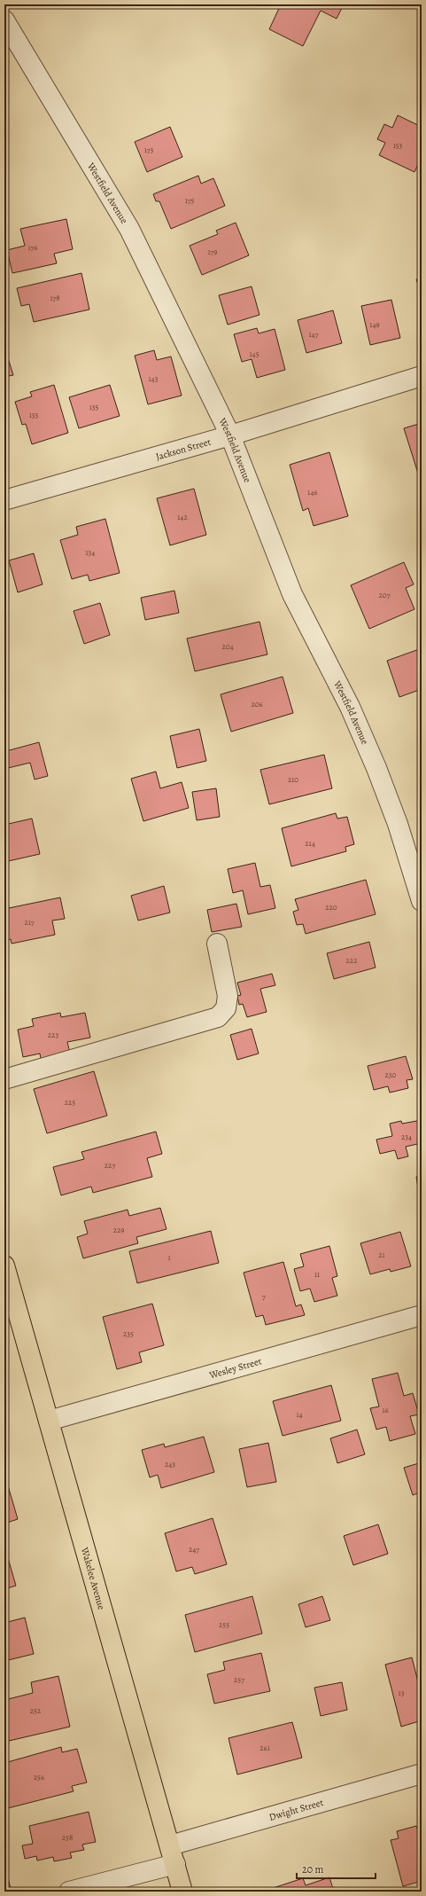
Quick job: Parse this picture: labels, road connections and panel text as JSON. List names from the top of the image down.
{
  "streets": {
    "main road": ["Wakelee Avenue"],
    "street": [
      "Westfield Avenue",
      "Jackson Street",
      "Wesley Street",
      "Dwight Street"
    ]
  },
  "crossings": [
    ["Westfield Avenue", "Jackson Street"],
    ["Wesley Street", "Wakelee Avenue"],
    ["Wakelee Avenue", "Dwight Street"]
  ],
  "house_numbers": [
    "153",
    "173",
    "175",
    "176",
    "179",
    "178",
    "149",
    "147",
    "145",
    "143",
    "135",
    "133",
    "146",
    "142",
    "134",
    "207",
    "204",
    "206",
    "210",
    "214",
    "220",
    "217",
    "222",
    "223",
    "230",
    "225",
    "234",
    "227",
    "229",
    "21",
    "1",
    "11",
    "7",
    "235",
    "16",
    "14",
    "243",
    "247",
    "255",
    "257",
    "13",
    "252",
    "261",
    "256",
    "258"
  ],
  "scale_bar": "20 m"
}
